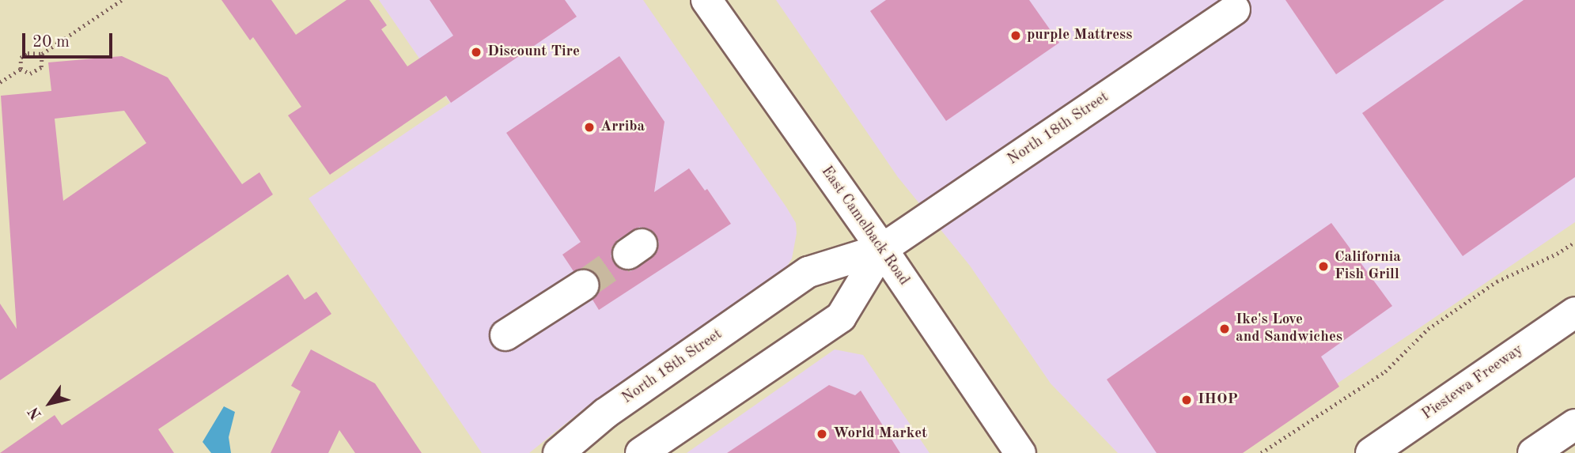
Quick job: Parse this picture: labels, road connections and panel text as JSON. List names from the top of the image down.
{
  "streets": {
    "main road": ["North 18th Street", "East Camelback Road", "Piestewa Freeway"]
  },
  "crossings": [
    ["North 18th Street", "East Camelback Road"]
  ],
  "places": [
    "purple Mattress",
    "Discount Tire",
    "Arriba",
    "California Fish Grill",
    "Ike's Love and Sandwiches",
    "IHOP",
    "World Market"
  ],
  "scale_bar": "20 m",
  "north": "bottom left"
}
